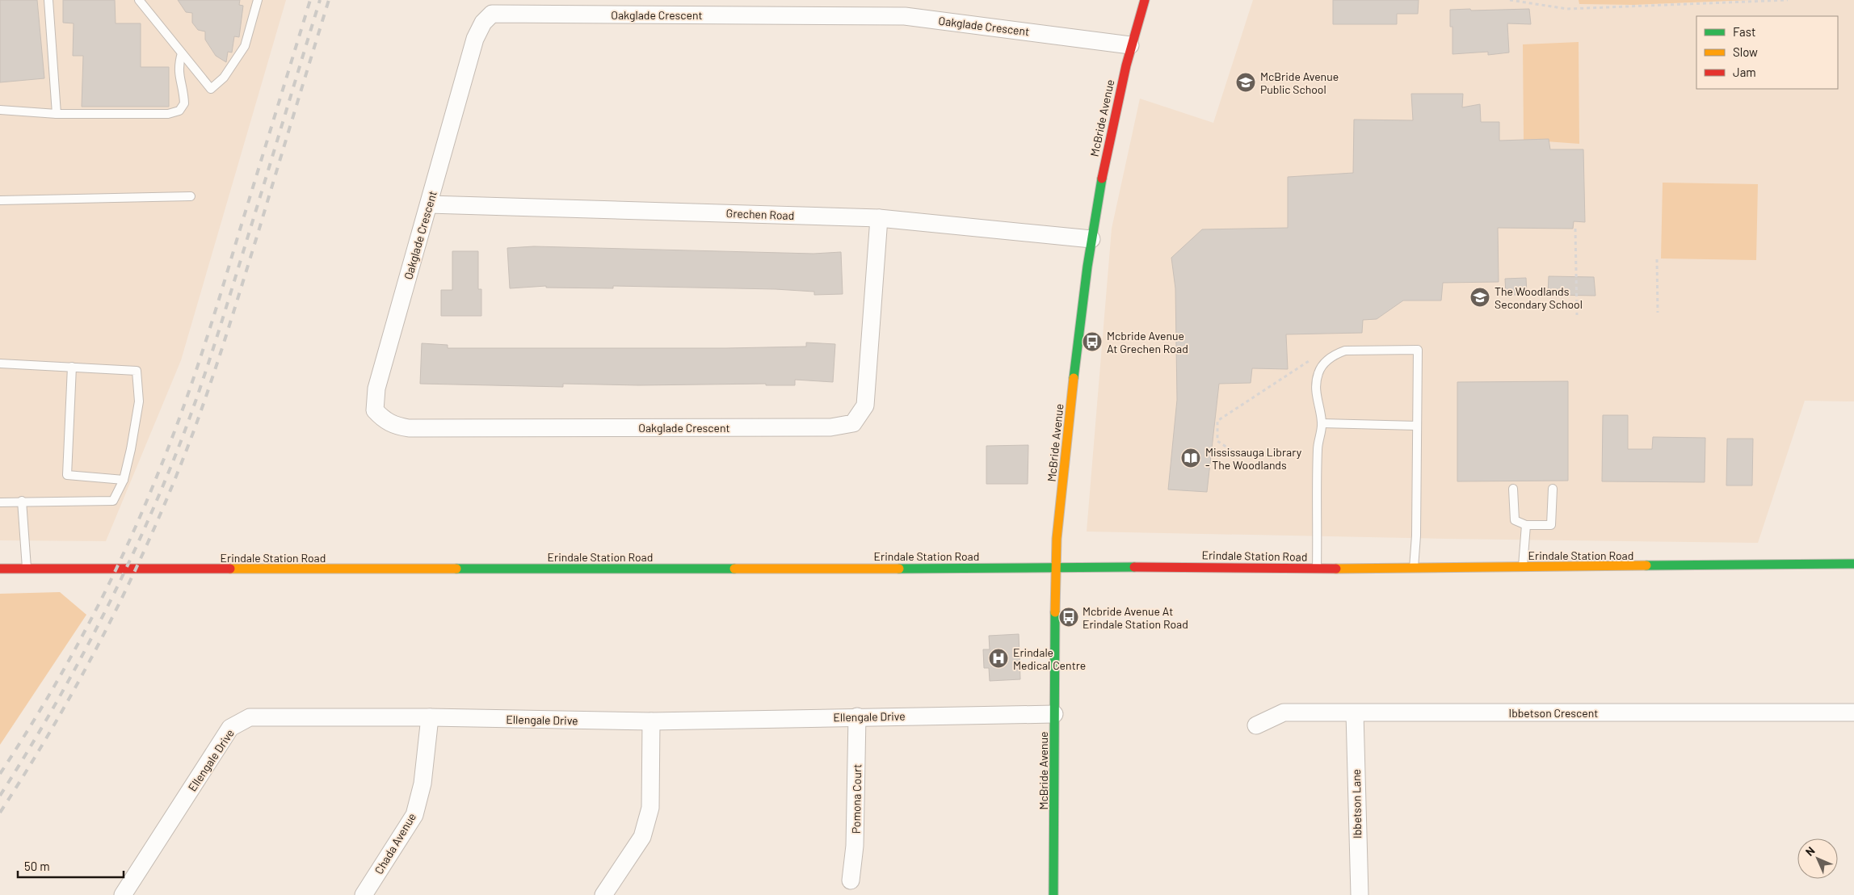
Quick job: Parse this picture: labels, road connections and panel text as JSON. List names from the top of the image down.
{
  "streets": {
    "street": [
      "Oakglade Crescent",
      "McBride Avenue",
      "Grechen Road",
      "Erindale Station Road",
      "Ibbetson Crescent",
      "Ellengale Drive",
      "Pomona Court",
      "Ibbetson Lane",
      "Chada Avenue"
    ]
  },
  "crossings": [
    ["Oakglade Crescent", "McBride Avenue"],
    ["Oakglade Crescent", "Grechen Road"],
    ["McBride Avenue", "Grechen Road"],
    ["McBride Avenue", "Erindale Station Road"],
    ["McBride Avenue", "Ellengale Drive"],
    ["Ibbetson Crescent", "Ibbetson Lane"],
    ["Ellengale Drive", "Pomona Court"],
    ["Ellengale Drive", "Chada Avenue"]
  ],
  "places": {
    "school or university": ["McBride Avenue Public School", "The Woodlands Secondary School"],
    "bus stop": ["Mcbride Avenue At Grechen Road", "Mcbride Avenue At Erindale Station Road"],
    "library": ["Mississauga Library - The Woodlands"],
    "hospital": ["Erindale Medical Centre"]
  },
  "legend": ["Fast", "Slow", "Jam"],
  "scale_bar": "50 m",
  "north": "top left"
}
